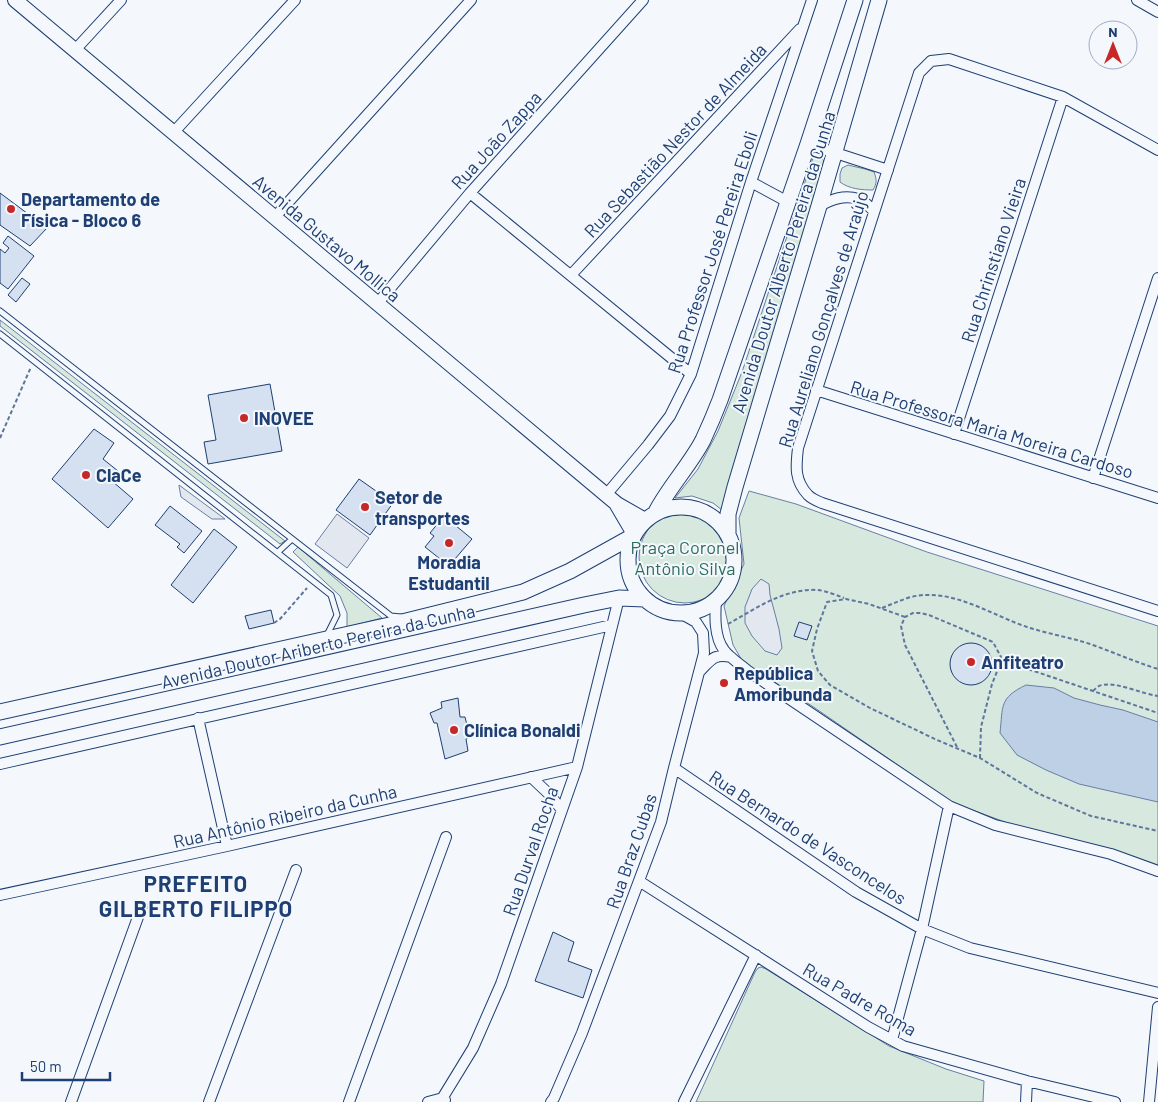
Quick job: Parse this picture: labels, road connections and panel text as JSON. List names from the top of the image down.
{
  "streets": {
    "main road": ["Avenida Doutor Alberto Pereira da Cunha", "Avenida Doutor Ariberto Pereira da Cunha"],
    "street": [
      "Rua João Zappa",
      "Rua Sebastião Nestor de Almeida",
      "Avenida Gustavo Mollica",
      "Rua Professor José Pereira Eboli",
      "Rua Chrinstiano Vieira",
      "Rua Aureliano Gonçalves de Araújo",
      "Rua Professora Maria Moreira Cardoso",
      "Rua Antônio Ribeiro da Cunha",
      "Rua Bernardo de Vasconcelos",
      "Rua Durval Rocha",
      "Rua Braz Cubas",
      "Rua Padre Roma"
    ]
  },
  "crossings": [
    ["Rua João Zappa", "Avenida Gustavo Mollica"],
    ["Rua Sebastião Nestor de Almeida", "Rua Professor José Pereira Eboli"],
    ["Avenida Gustavo Mollica", "Rua Professor José Pereira Eboli"],
    ["Avenida Gustavo Mollica", "Avenida Doutor Alberto Pereira da Cunha"],
    ["Avenida Gustavo Mollica", "Avenida Doutor Ariberto Pereira da Cunha"],
    ["Avenida Gustavo Mollica", "Rua Braz Cubas"],
    ["Rua Chrinstiano Vieira", "Rua Aureliano Gonçalves de Araújo"],
    ["Rua Chrinstiano Vieira", "Rua Professora Maria Moreira Cardoso"],
    ["Avenida Doutor Alberto Pereira da Cunha", "Avenida Doutor Ariberto Pereira da Cunha"],
    ["Avenida Doutor Alberto Pereira da Cunha", "Rua Braz Cubas"],
    ["Rua Aureliano Gonçalves de Araújo", "Rua Professora Maria Moreira Cardoso"],
    ["Avenida Doutor Ariberto Pereira da Cunha", "Rua Durval Rocha"],
    ["Avenida Doutor Ariberto Pereira da Cunha", "Rua Braz Cubas"],
    ["Rua Antônio Ribeiro da Cunha", "Rua Durval Rocha"],
    ["Rua Bernardo de Vasconcelos", "Rua Braz Cubas"],
    ["Rua Braz Cubas", "Rua Padre Roma"]
  ],
  "districts": ["PREFEITO GILBERTO FILIPPO"],
  "parks": ["Praça Coronel Antônio Silva"],
  "places": [
    "Departamento de Física - Bloco 6",
    "INOVEE",
    "ClaCe",
    "Setor de transportes",
    "Moradia Estudantil",
    "Anfiteatro",
    "República Amoribunda",
    "Clínica Bonaldi"
  ],
  "scale_bar": "50 m",
  "north": "top"
}
